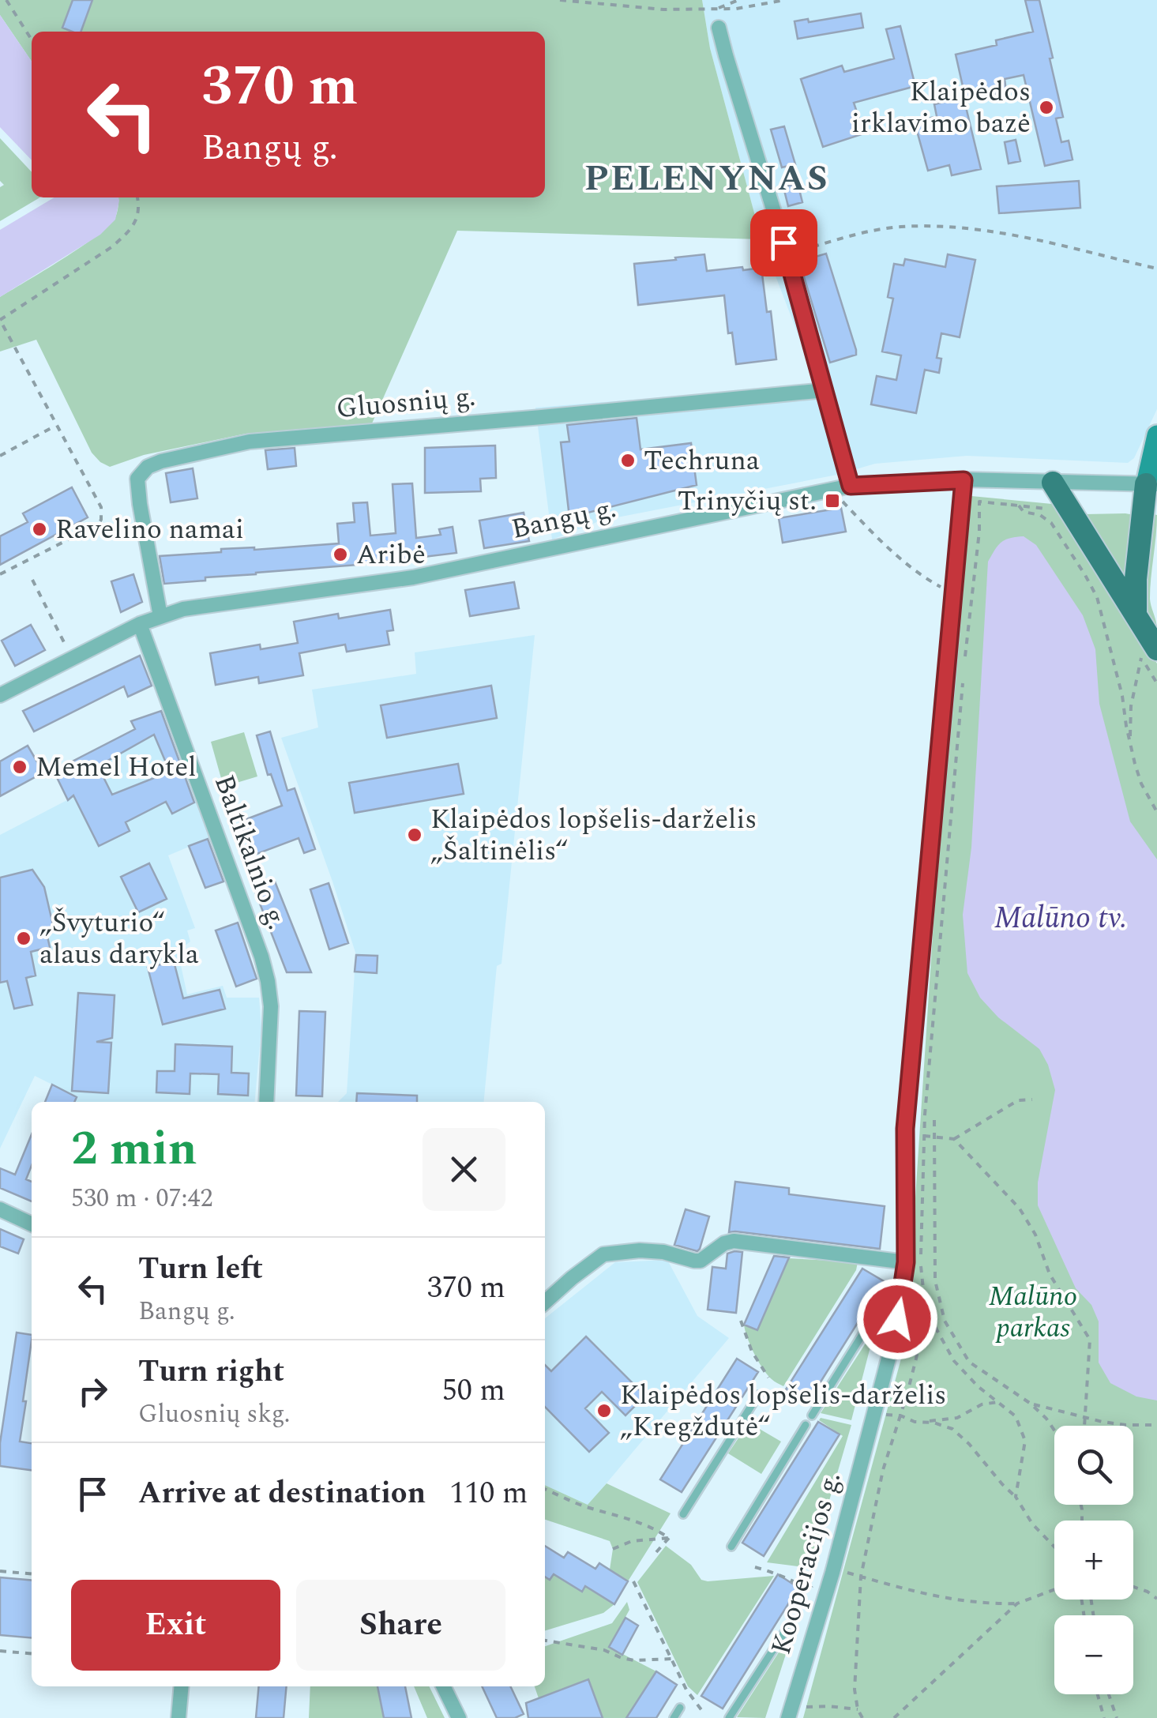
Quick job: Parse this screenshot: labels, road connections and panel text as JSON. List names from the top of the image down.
{
  "streets": {
    "street": [
      "Gluosnių g.",
      "Bangų g.",
      "Baltikalnio g.",
      "Kooperacijos g."
    ]
  },
  "crossings": [
    ["Gluosnių g.", "Bangų g."],
    ["Bangų g.", "Baltikalnio g."],
    ["Bangų g.", "Kooperacijos g."]
  ],
  "districts": ["PELENYNAS"],
  "water": ["Malūno tv."],
  "parks": ["Malūno parkas"],
  "places": {
    "other": [
      "Klaipėdos irklavimo bazė",
      "Techruna",
      "Ravelino namai",
      "Aribė",
      "Memel Hotel",
      "Klaipėdos lopšelis-darželis „Šaltinėlis“",
      "„Švyturio“ alaus darykla",
      "Klaipėdos lopšelis-darželis „Kregždutė“"
    ],
    "transit": ["Trinyčių st."]
  },
  "page": {
    "turn": ["370 m", "Bangų g."],
    "heading": ["2 min", "530 m · 07:42"],
    "list": [
      {
        "name": "Turn left",
        "note": "Bangų g.",
        "value": "370 m"
      },
      {
        "name": "Turn right",
        "note": "Gluosnių skg.",
        "value": "50 m"
      },
      {
        "name": "Arrive at destination",
        "value": "110 m"
      }
    ],
    "map_buttons": ["+", "−"],
    "buttons": ["Exit", "Share"]
  }
}
